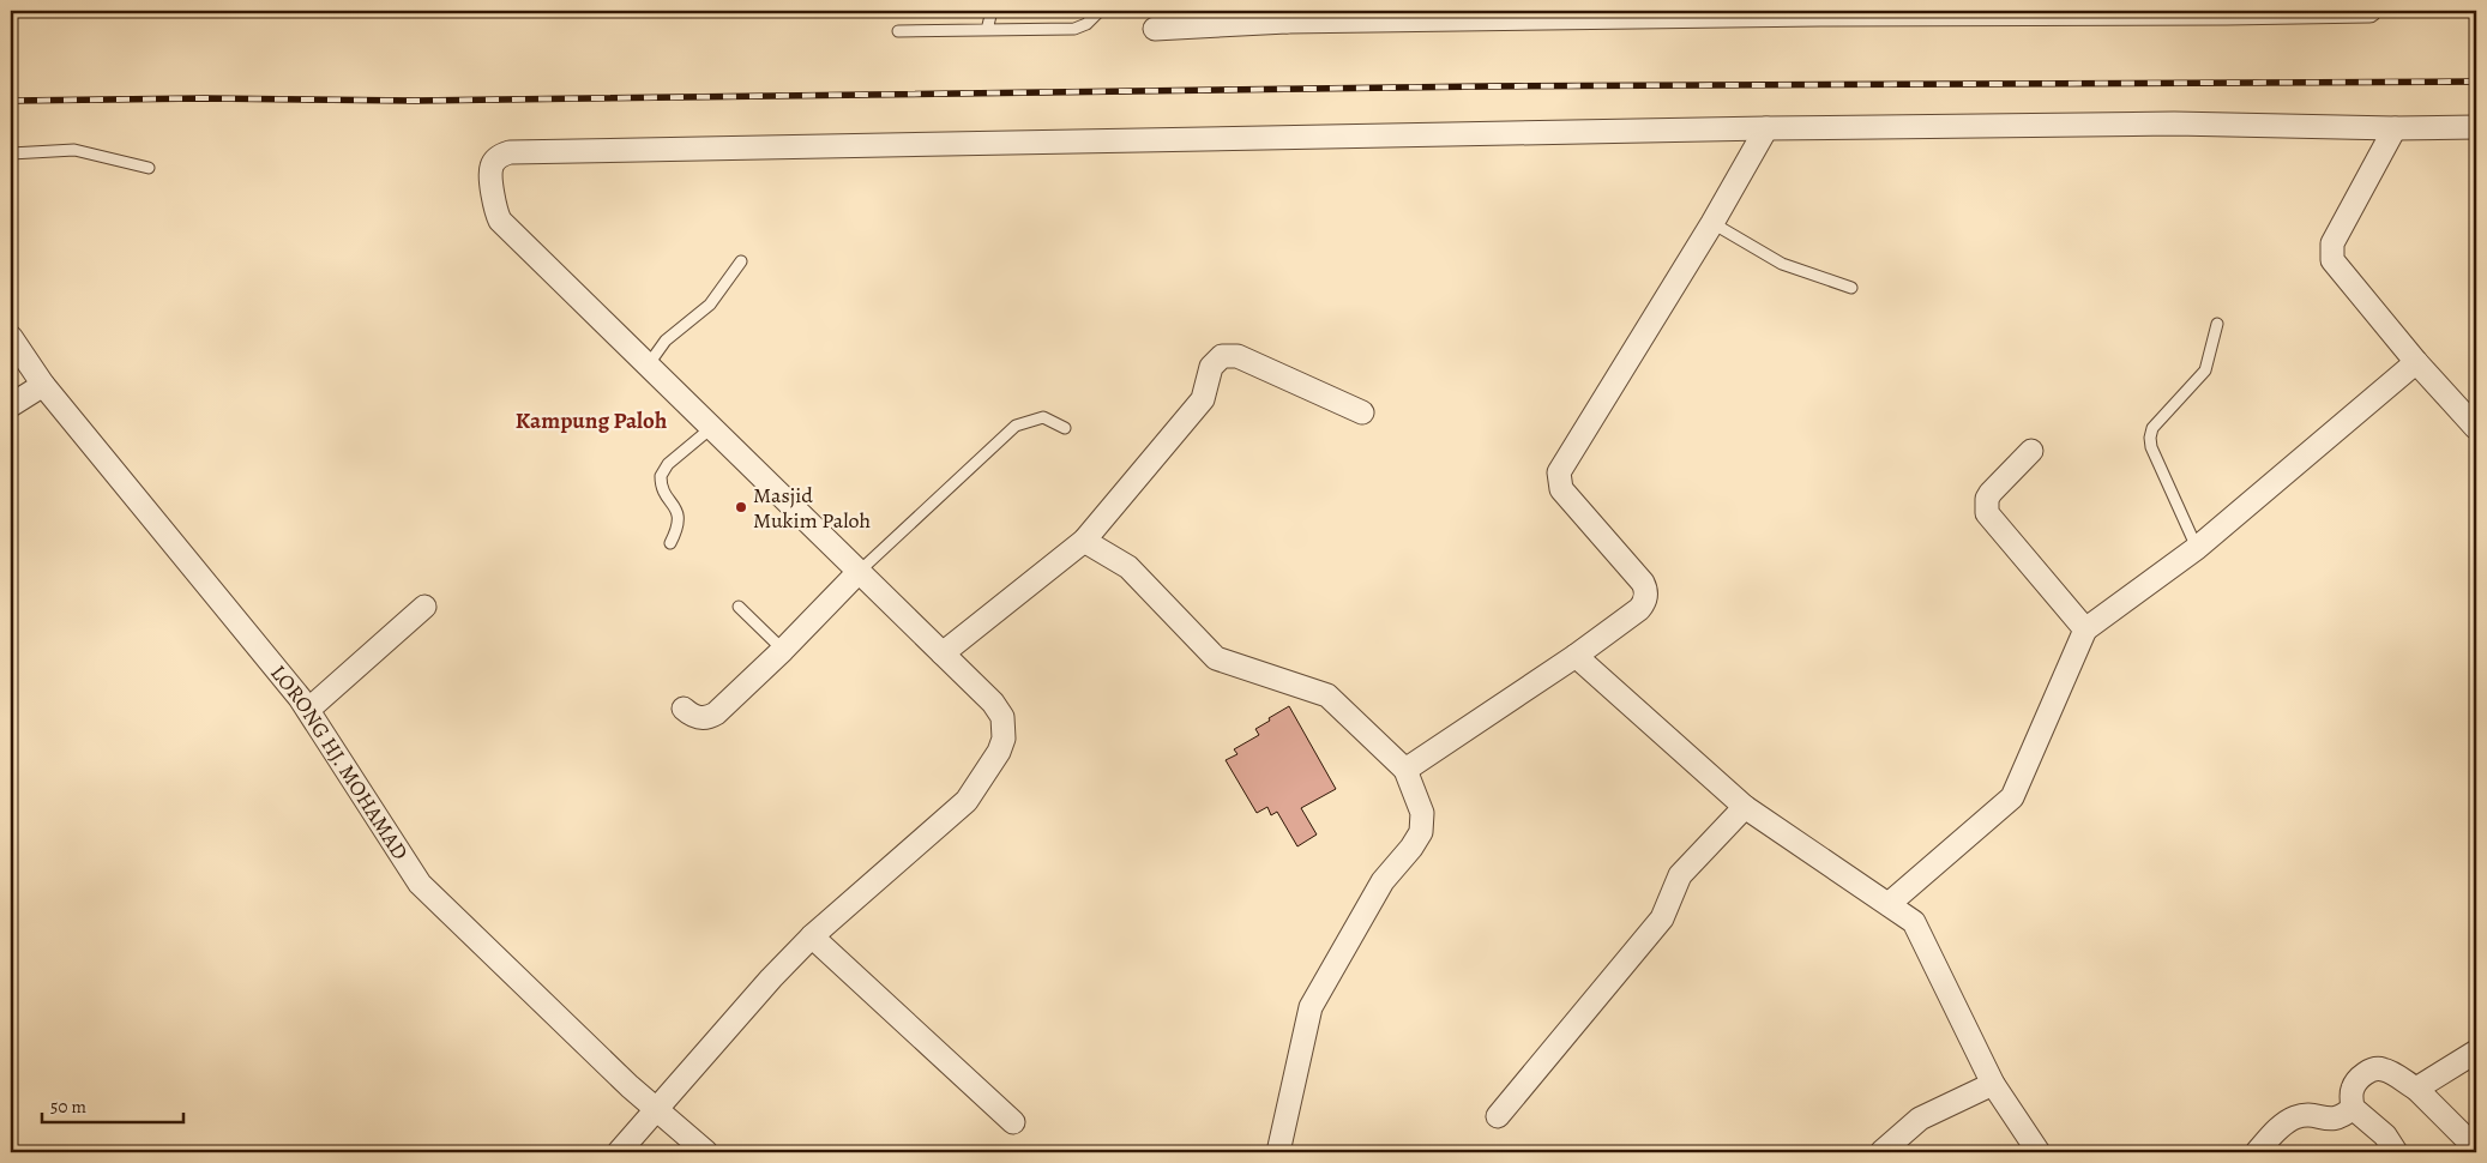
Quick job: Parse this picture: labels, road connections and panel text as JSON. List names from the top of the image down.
{
  "streets": {
    "street": ["LORONG HJ. MOHAMAD"]
  },
  "districts": ["Kampung Paloh"],
  "places": ["Masjid Mukim Paloh"],
  "scale_bar": "50 m"
}
